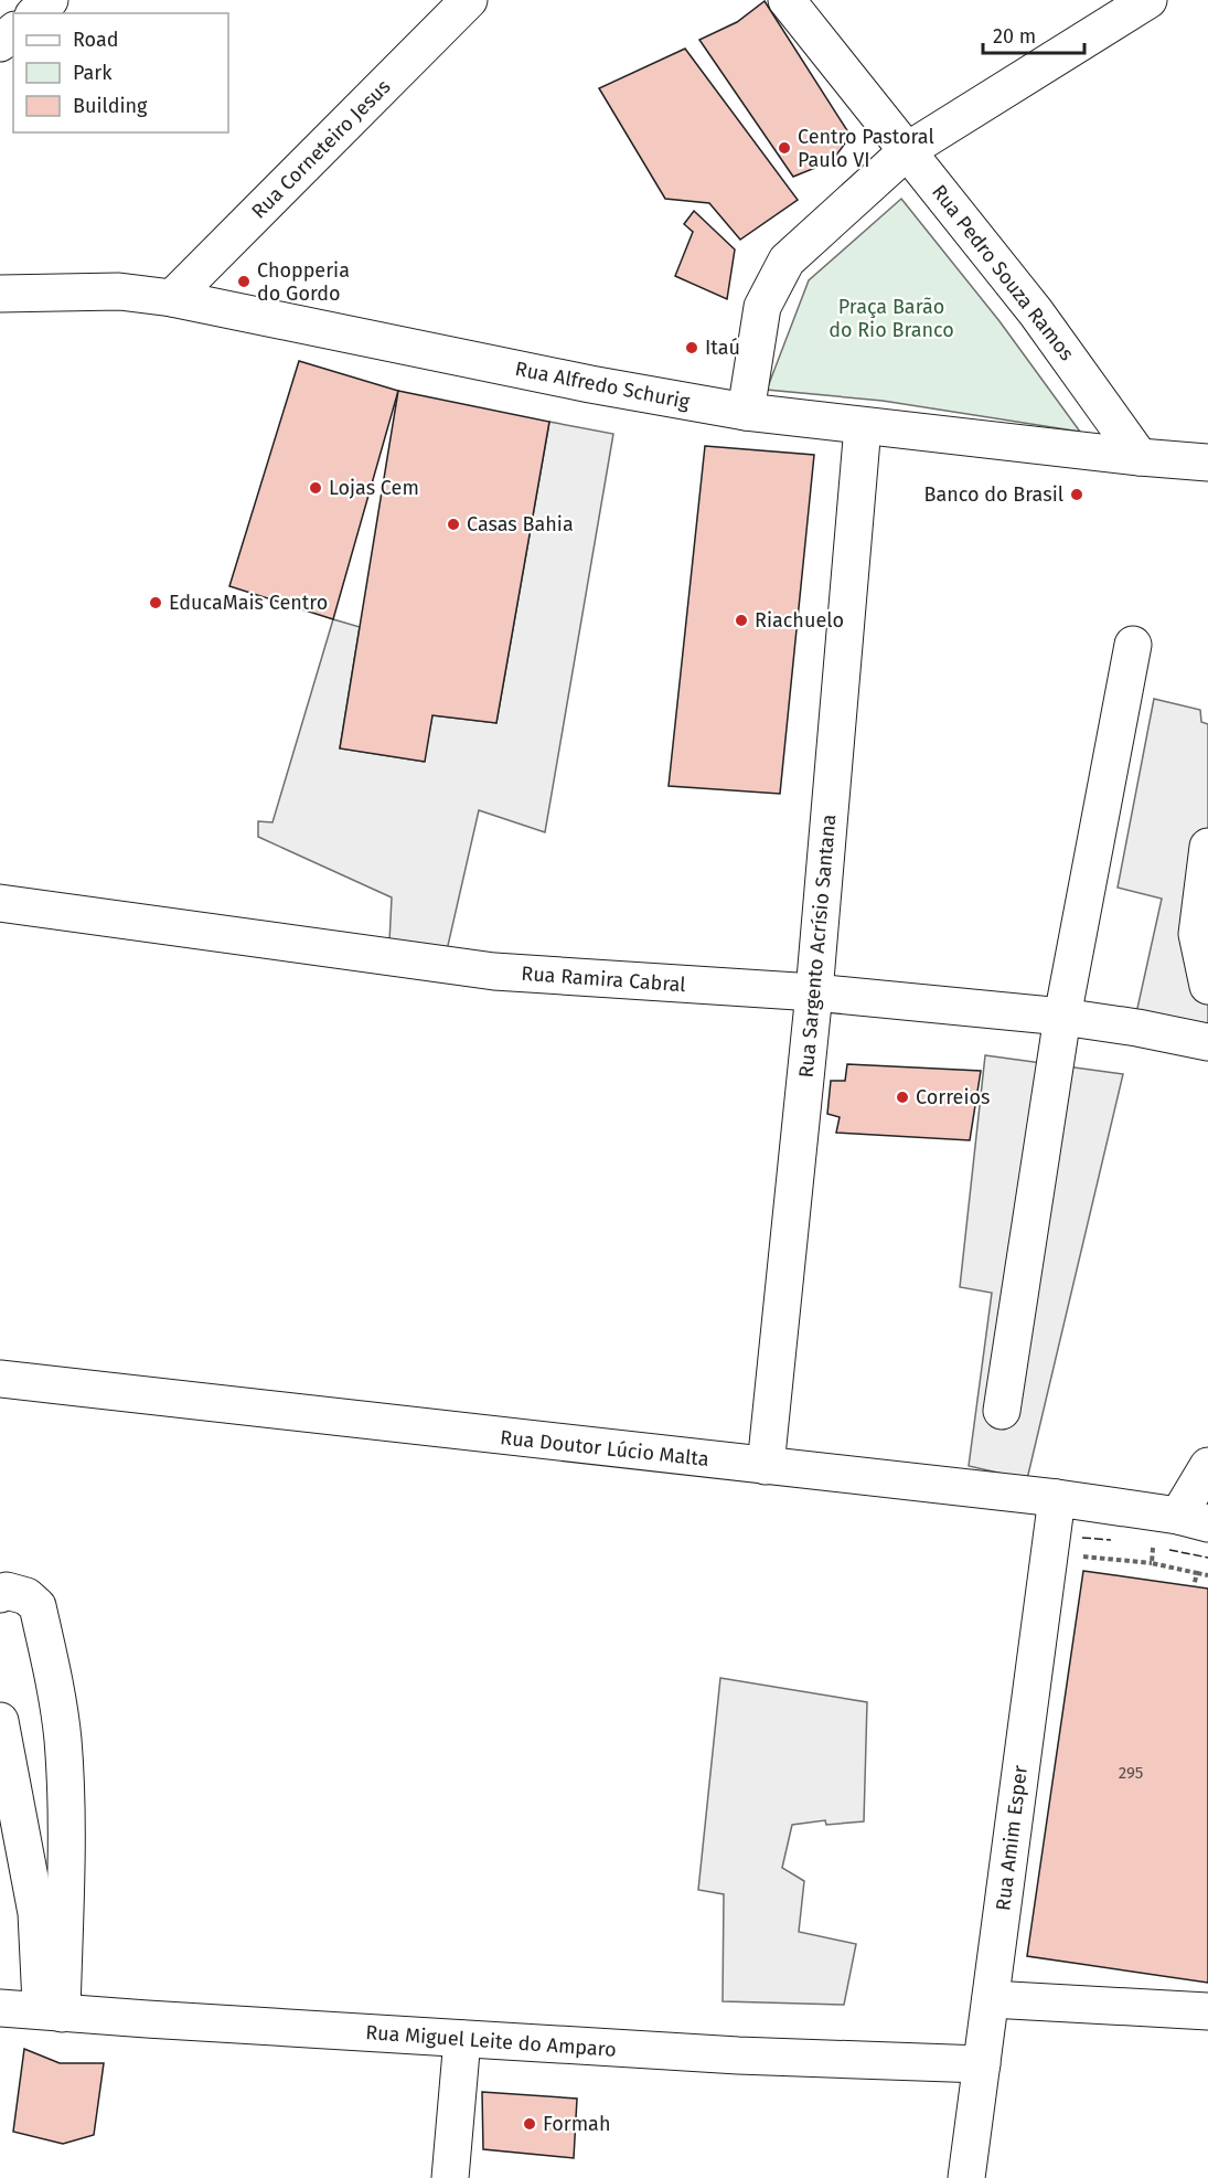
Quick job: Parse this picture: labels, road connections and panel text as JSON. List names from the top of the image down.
{
  "streets": {
    "street": [
      "Rua Corneteiro Jesus",
      "Rua Pedro Souza Ramos",
      "Rua Alfredo Schurig",
      "Rua Sargento Acrísio Santana",
      "Rua Ramira Cabral",
      "Rua Doutor Lúcio Malta",
      "Rua Amim Esper",
      "Rua Miguel Leite do Amparo"
    ]
  },
  "crossings": [
    ["Rua Corneteiro Jesus", "Rua Alfredo Schurig"],
    ["Rua Pedro Souza Ramos", "Rua Alfredo Schurig"],
    ["Rua Alfredo Schurig", "Rua Sargento Acrísio Santana"],
    ["Rua Sargento Acrísio Santana", "Rua Ramira Cabral"],
    ["Rua Sargento Acrísio Santana", "Rua Doutor Lúcio Malta"],
    ["Rua Doutor Lúcio Malta", "Rua Amim Esper"],
    ["Rua Amim Esper", "Rua Miguel Leite do Amparo"]
  ],
  "parks": ["Praça Barão do Rio Branco"],
  "places": [
    "Centro Pastoral Paulo VI",
    "Chopperia do Gordo",
    "Itaú",
    "Lojas Cem",
    "Banco do Brasil",
    "Casas Bahia",
    "EducaMais Centro",
    "Riachuelo",
    "Correios",
    "Formah"
  ],
  "house_numbers": ["295"],
  "legend": ["Road", "Park", "Building"],
  "scale_bar": "20 m"
}
